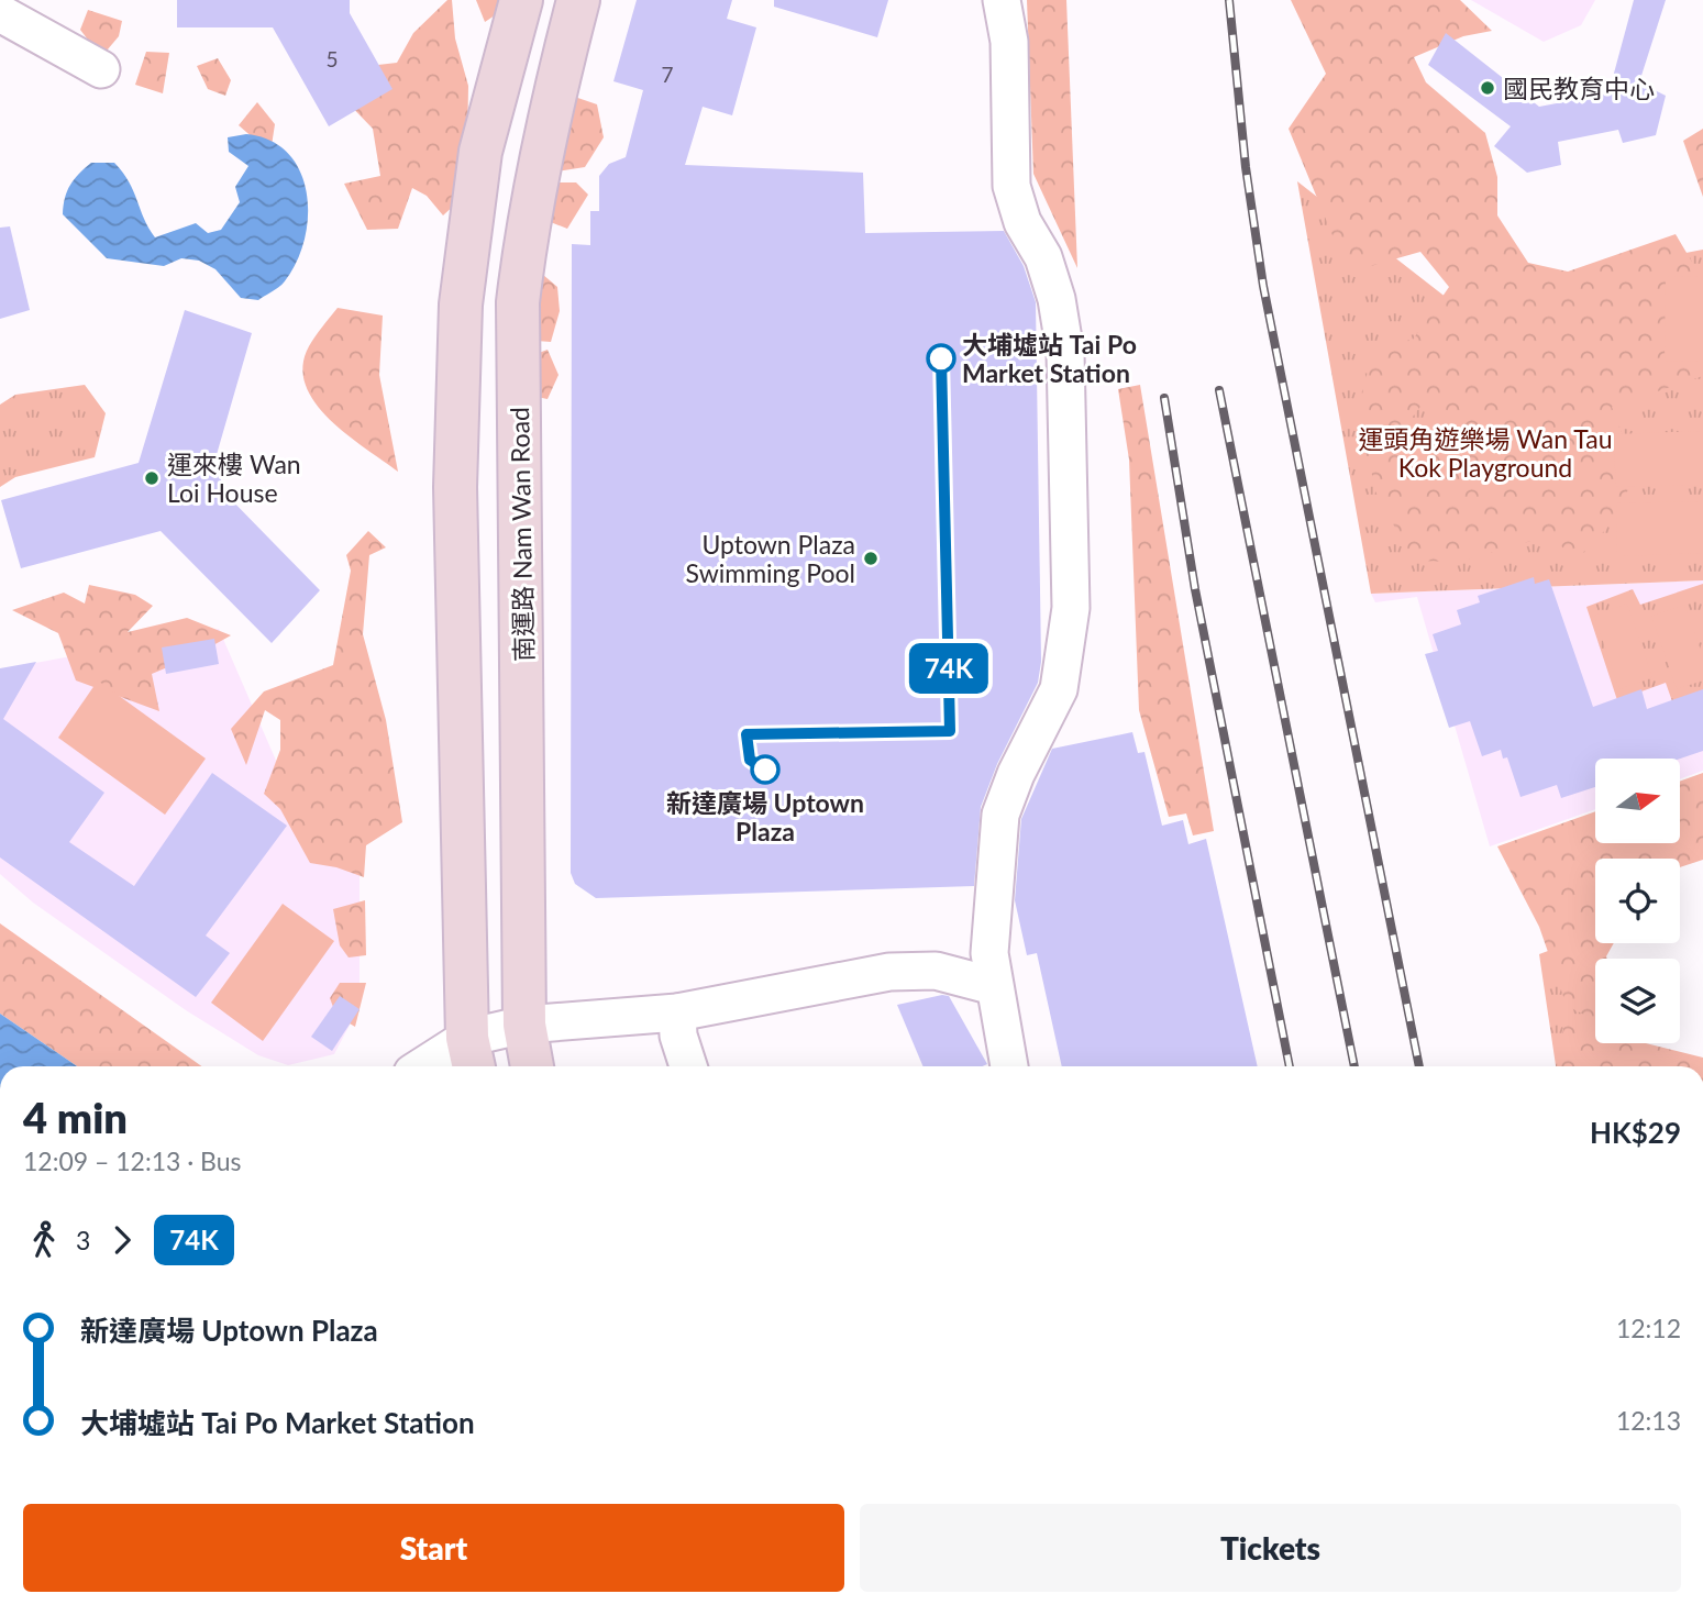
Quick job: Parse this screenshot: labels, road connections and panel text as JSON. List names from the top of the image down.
{
  "streets": {
    "main road": ["南運路 Nam Wan Road"]
  },
  "parks": ["運頭角遊樂場 Wan Tau Kok Playground"],
  "places": [
    "國民教育中心",
    "大埔墟站 Tai Po Market Station",
    "運來樓 Wan Loi House",
    "Uptown Plaza Swimming Pool",
    "新達廣場 Uptown Plaza"
  ],
  "lines": ["bus line 74K"],
  "house_numbers": ["5", "7"],
  "north": "right",
  "page": {
    "on_map": "74K",
    "heading": ["4 min", "12:09 – 12:13 · Bus", "HK$29"],
    "legs": ["3", "74K"],
    "list": [
      {
        "name": "新達廣場 Uptown Plaza",
        "value": "12:12"
      },
      {
        "name": "大埔墟站 Tai Po Market Station",
        "value": "12:13"
      }
    ],
    "buttons": ["Start", "Tickets"]
  }
}
